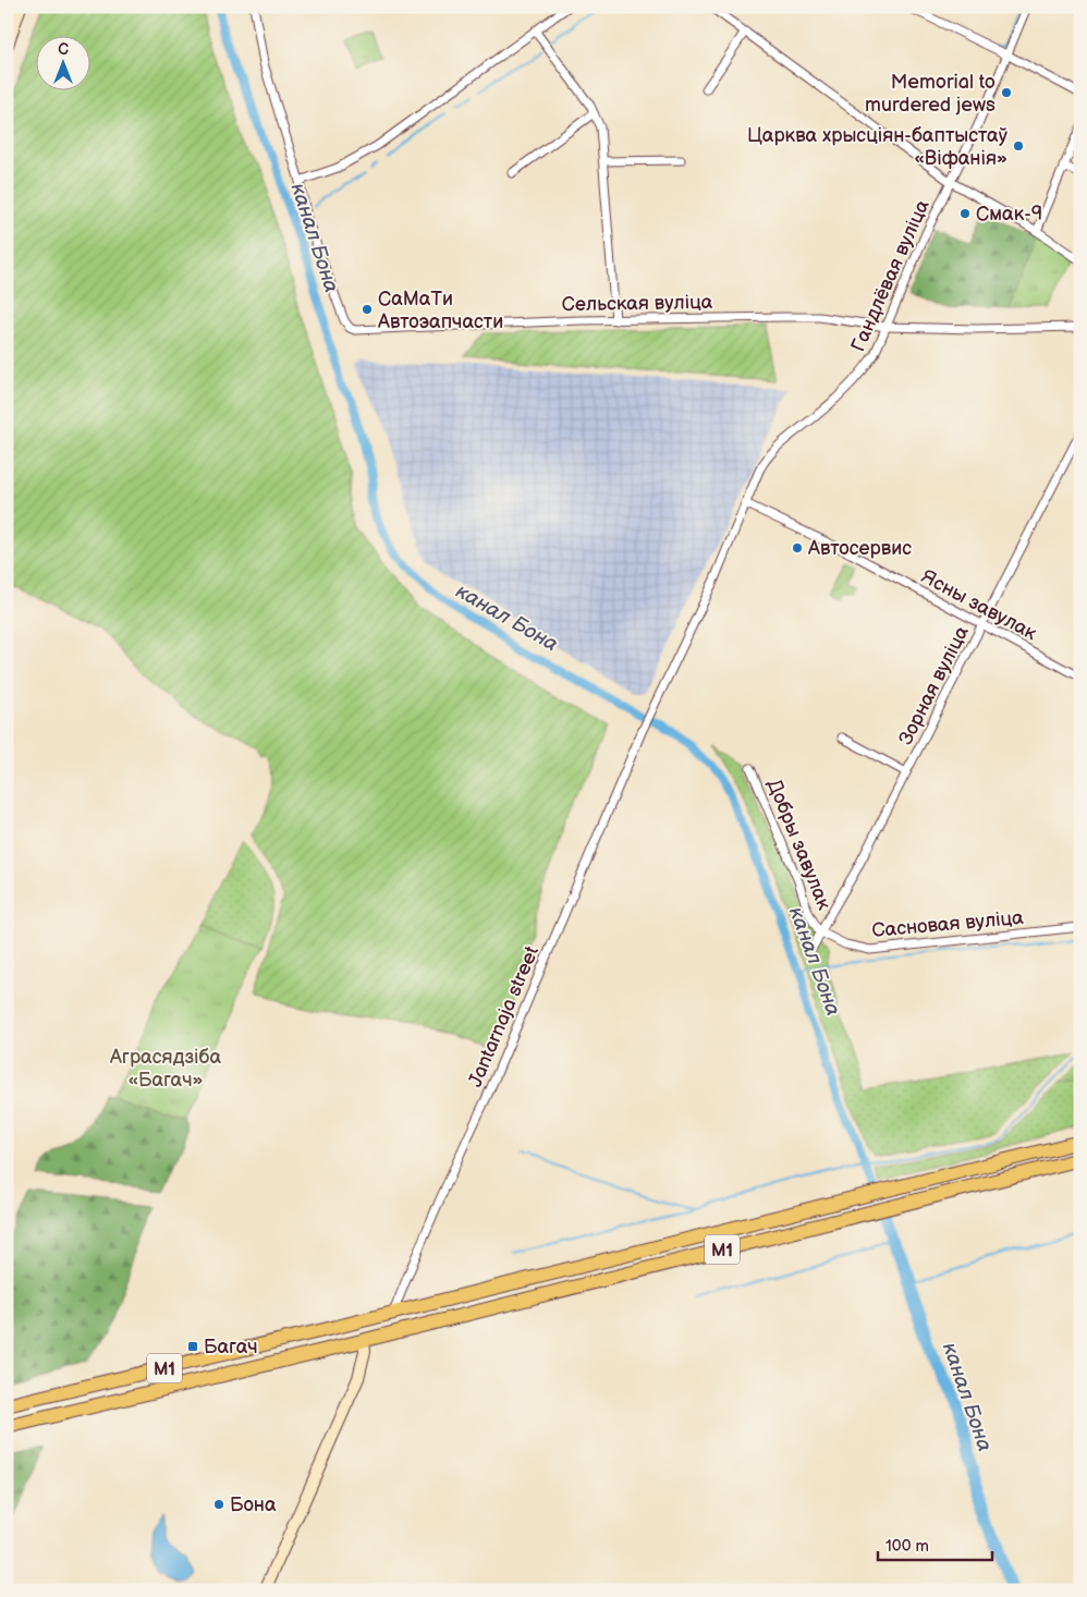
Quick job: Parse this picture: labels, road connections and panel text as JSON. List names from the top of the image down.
{
  "streets": {
    "highway": ["М1"],
    "street": [
      "Гандлёвая вуліца",
      "Сельская вуліца",
      "Ясны завулак",
      "Зорная вуліца",
      "Добры завулак",
      "Сасновая вуліца",
      "Jantarnaja street"
    ]
  },
  "crossings": [
    ["Гандлёвая вуліца", "Сельская вуліца"],
    ["Гандлёвая вуліца", "Ясны завулак"],
    ["Гандлёвая вуліца", "Jantarnaja street"],
    ["Ясны завулак", "Зорная вуліца"],
    ["Зорная вуліца", "Добры завулак"],
    ["Зорная вуліца", "Сасновая вуліца"],
    ["Добры завулак", "Сасновая вуліца"],
    ["Jantarnaja street", "М1"]
  ],
  "water": ["канал Бона"],
  "parks": ["Аграсядзіба «Багач»"],
  "places": {
    "other": [
      "Memorial to murdered jews",
      "Царква хрысціян-баптыстаў «Віфанія»",
      "Смак-9",
      "СаМаТи Автоэапчасти",
      "Автосервис",
      "Бона"
    ],
    "transit": ["Багач"]
  },
  "scale_bar": "100 m",
  "north": "top"
}
